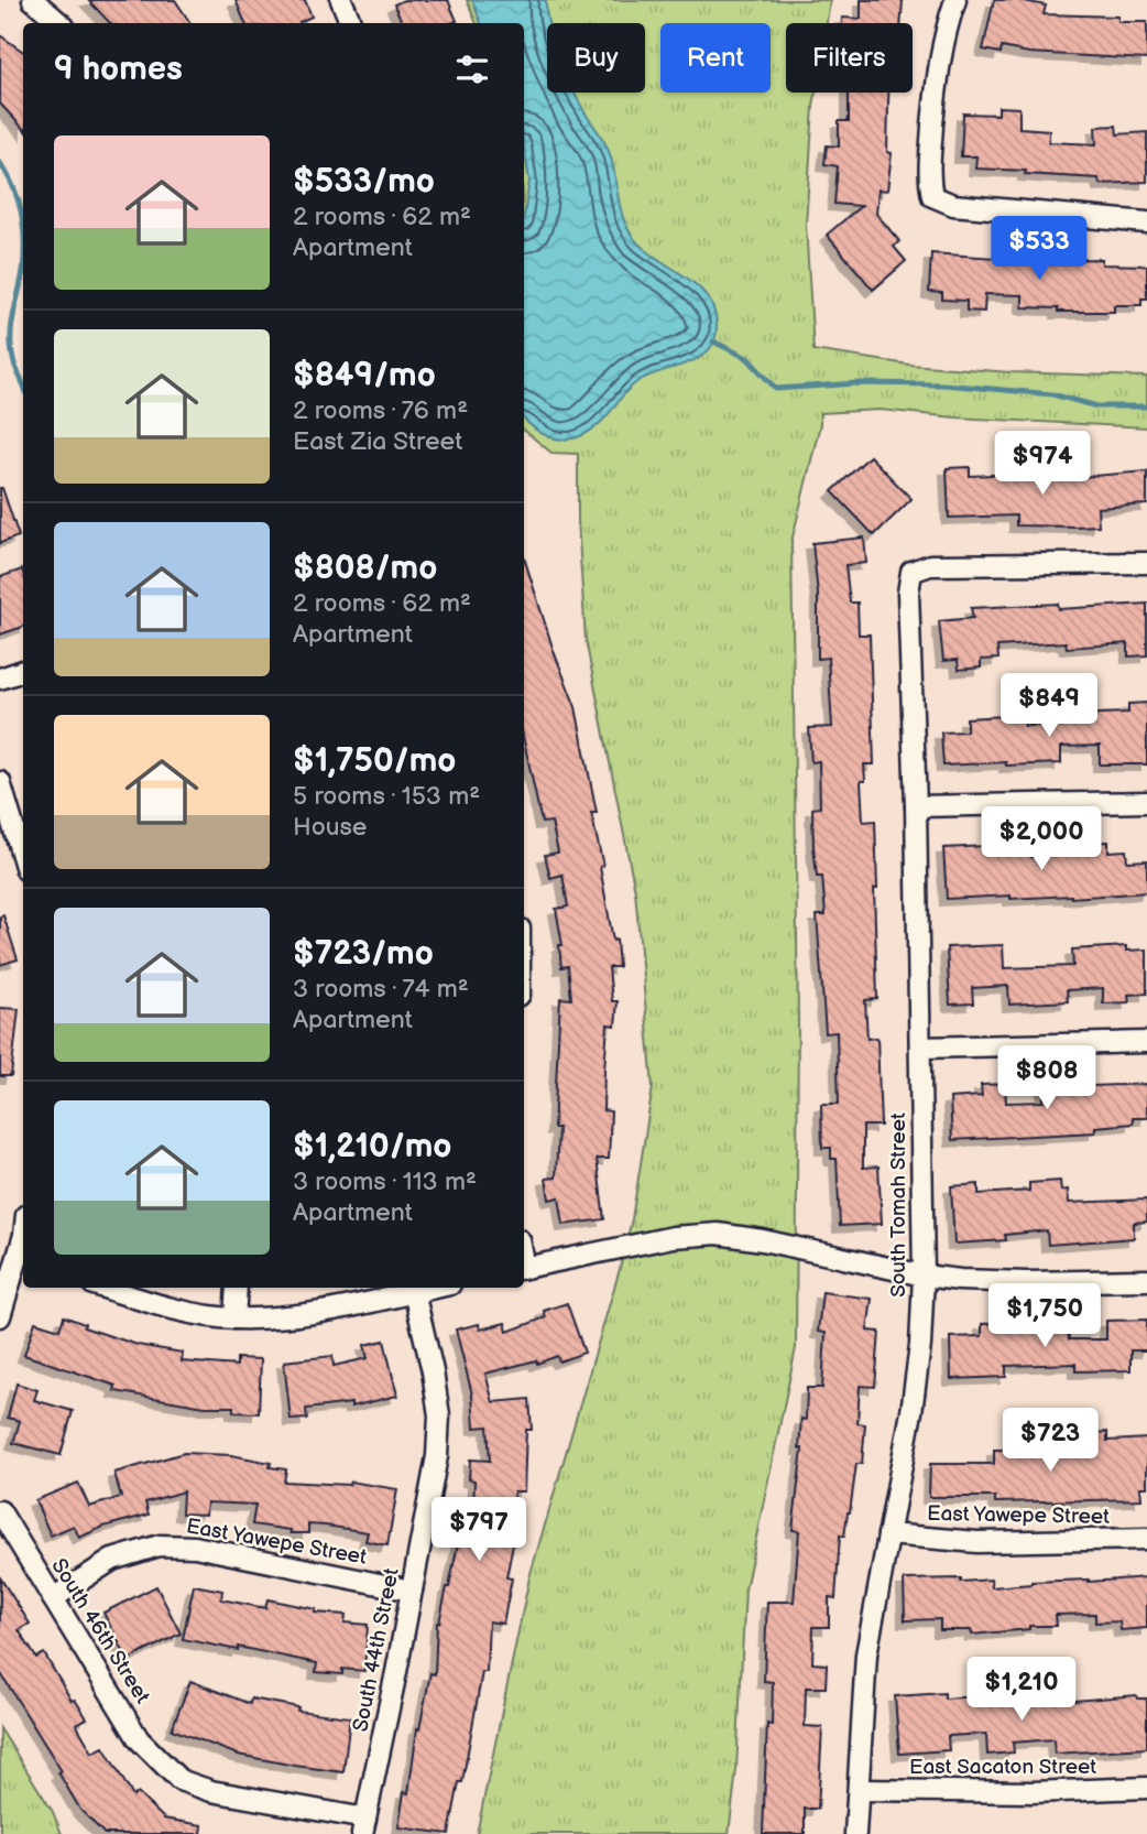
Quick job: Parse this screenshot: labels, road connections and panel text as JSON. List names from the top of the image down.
{
  "streets": {
    "street": [
      "South Tomah Street",
      "East Yawepe Street",
      "South 46th Street",
      "South 44th Street",
      "East Sacaton Street"
    ]
  },
  "crossings": [
    ["South Tomah Street", "East Yawepe Street"],
    ["South Tomah Street", "East Sacaton Street"],
    ["East Yawepe Street", "South 46th Street"],
    ["East Yawepe Street", "South 44th Street"],
    ["South 46th Street", "South 44th Street"]
  ],
  "page": {
    "chip": ["Buy", "Rent", "Filters"],
    "heading": "9 homes",
    "list": [
      {
        "name": "$533/mo",
        "note": "2 rooms · 62 m² · Apartment"
      },
      {
        "name": "$849/mo",
        "note": "2 rooms · 76 m² · East Zia Street"
      },
      {
        "name": "$808/mo",
        "note": "2 rooms · 62 m² · Apartment"
      },
      {
        "name": "$1,750/mo",
        "note": "5 rooms · 153 m² · House"
      },
      {
        "name": "$723/mo",
        "note": "3 rooms · 74 m² · Apartment"
      },
      {
        "name": "$1,210/mo",
        "note": "3 rooms · 113 m² · Apartment"
      }
    ],
    "price": [
      "$533",
      "$974",
      "$849",
      "$2,000",
      "$808",
      "$1,750",
      "$723",
      "$797",
      "$1,210"
    ]
  }
}
